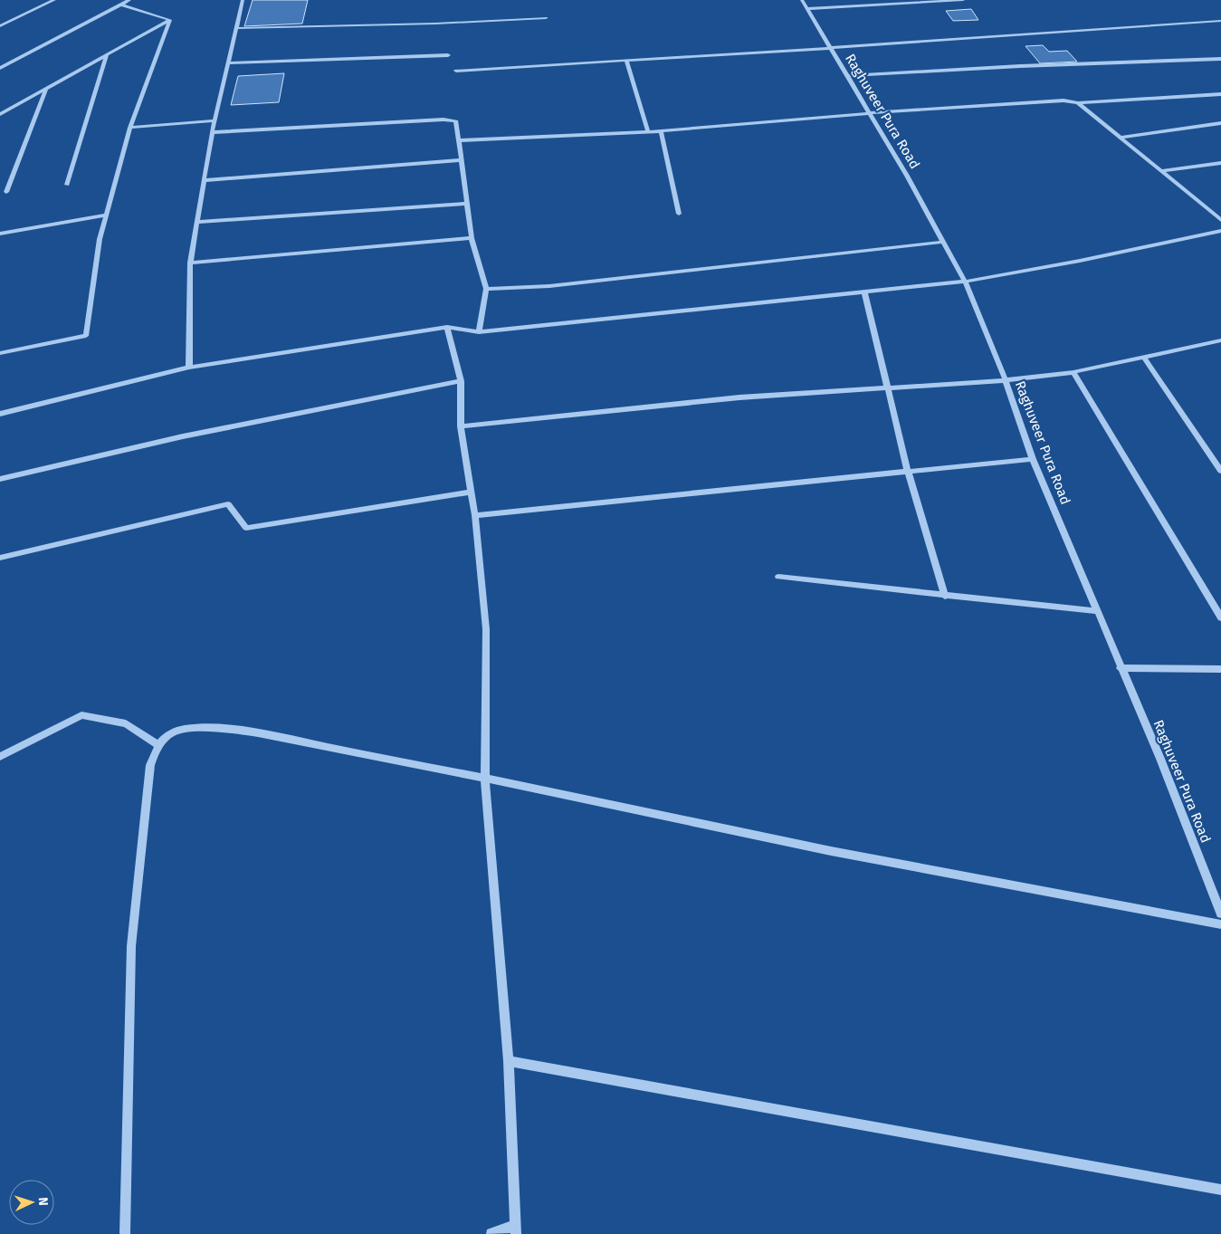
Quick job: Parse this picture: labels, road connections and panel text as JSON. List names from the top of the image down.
{
  "streets": {
    "street": ["Raghuveer Pura Road"]
  },
  "north": "right"
}
